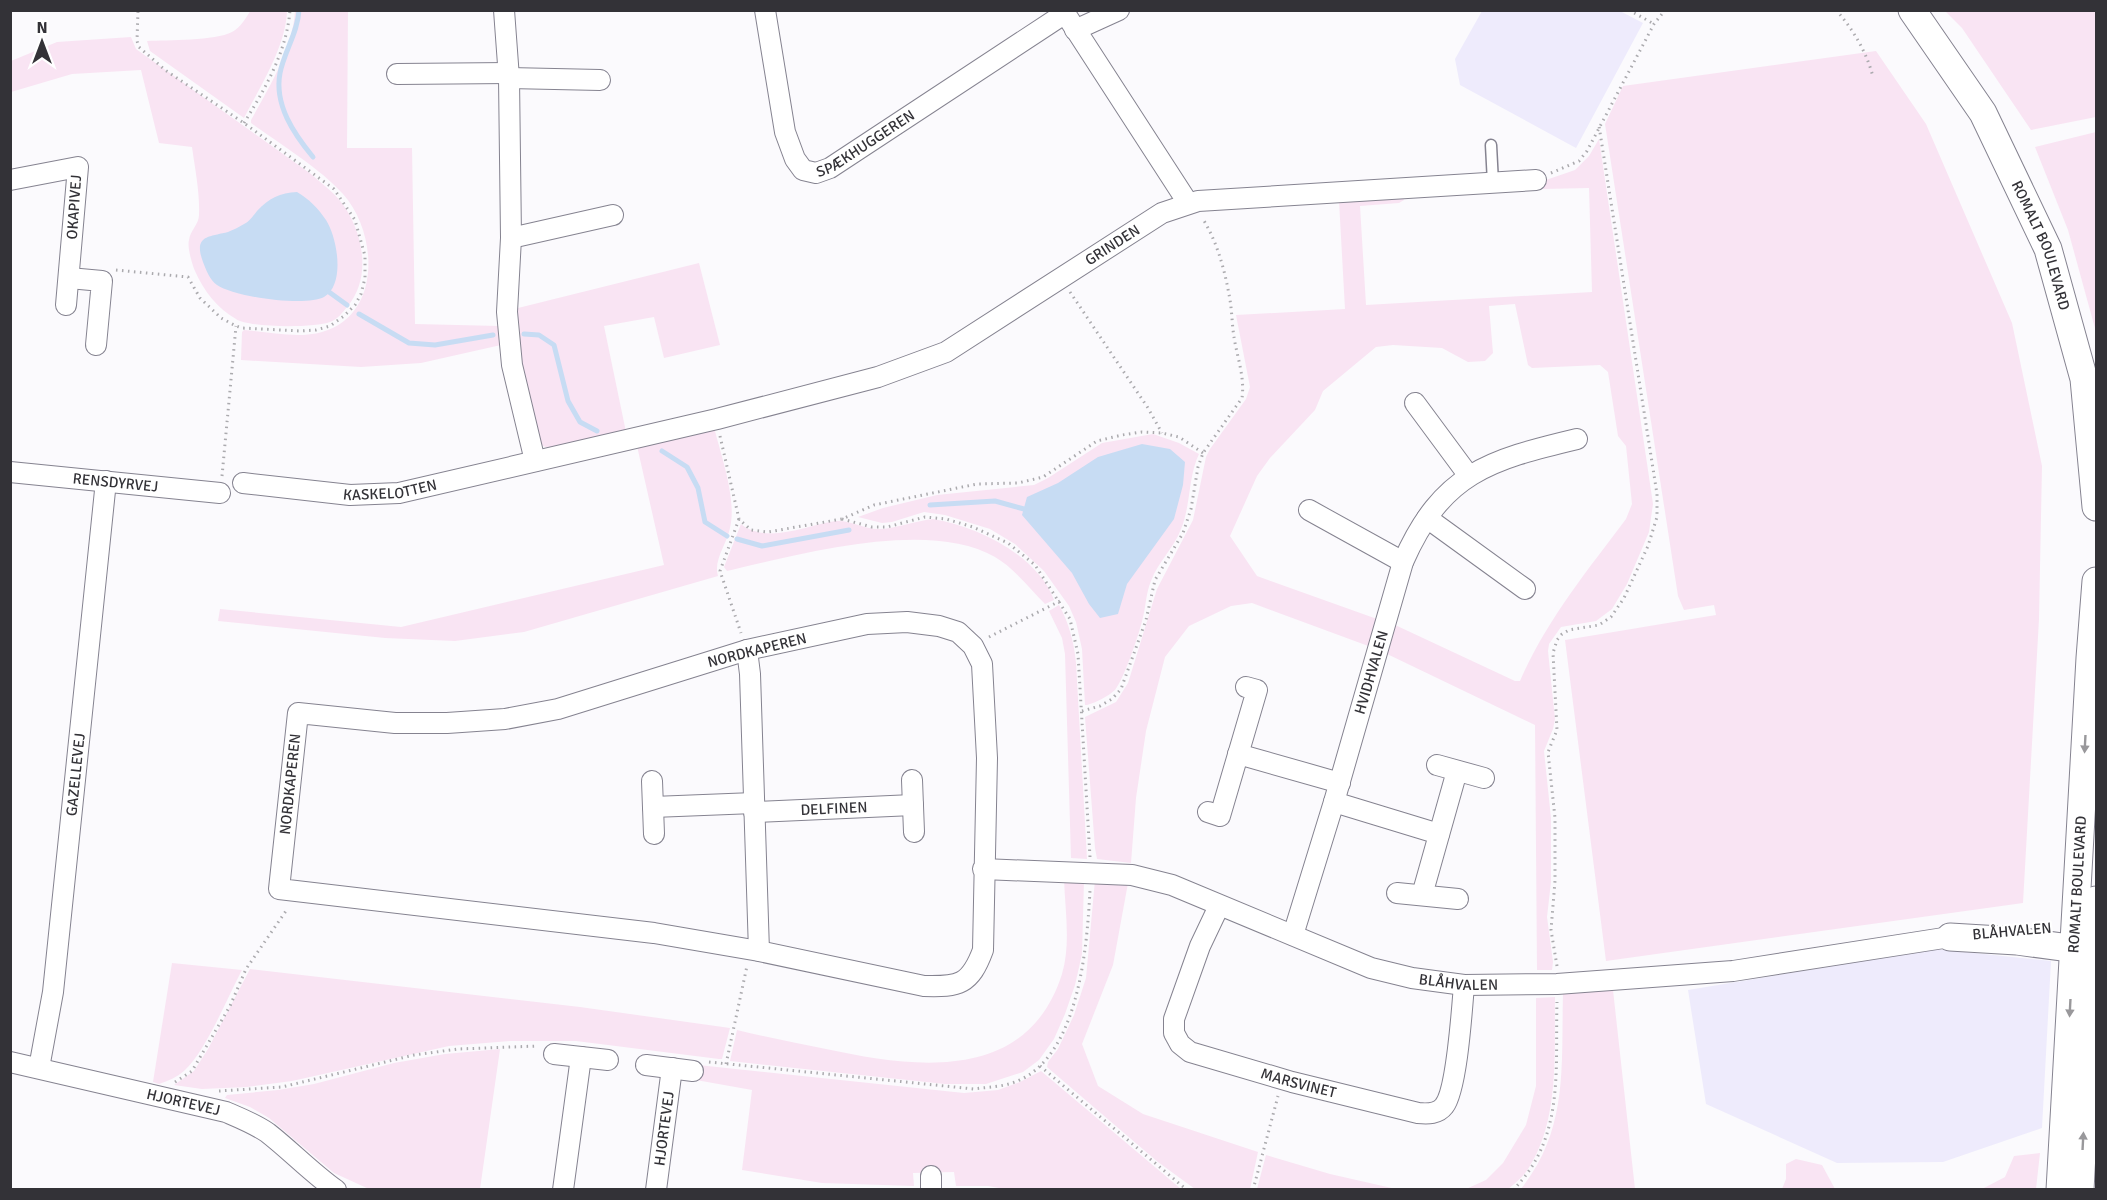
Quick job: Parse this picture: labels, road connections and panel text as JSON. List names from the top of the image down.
{
  "streets": {
    "street": [
      "SPÆKHUGGEREN",
      "OKAPIVEJ",
      "GRINDEN",
      "ROMALT BOULEVARD",
      "RENSDYRVEJ",
      "KASKELOTTEN",
      "NORDKAPEREN",
      "HVIDHVALEN",
      "GAZELLEVEJ",
      "DELFINEN",
      "BLÅHVALEN",
      "MARSVINET",
      "HJORTEVEJ"
    ]
  },
  "crossings": [
    ["GRINDEN", "KASKELOTTEN"],
    ["ROMALT BOULEVARD", "BLÅHVALEN"],
    ["RENSDYRVEJ", "GAZELLEVEJ"],
    ["NORDKAPEREN", "BLÅHVALEN"],
    ["HVIDHVALEN", "BLÅHVALEN"],
    ["GAZELLEVEJ", "HJORTEVEJ"],
    ["BLÅHVALEN", "MARSVINET"]
  ],
  "north": "top"
}
